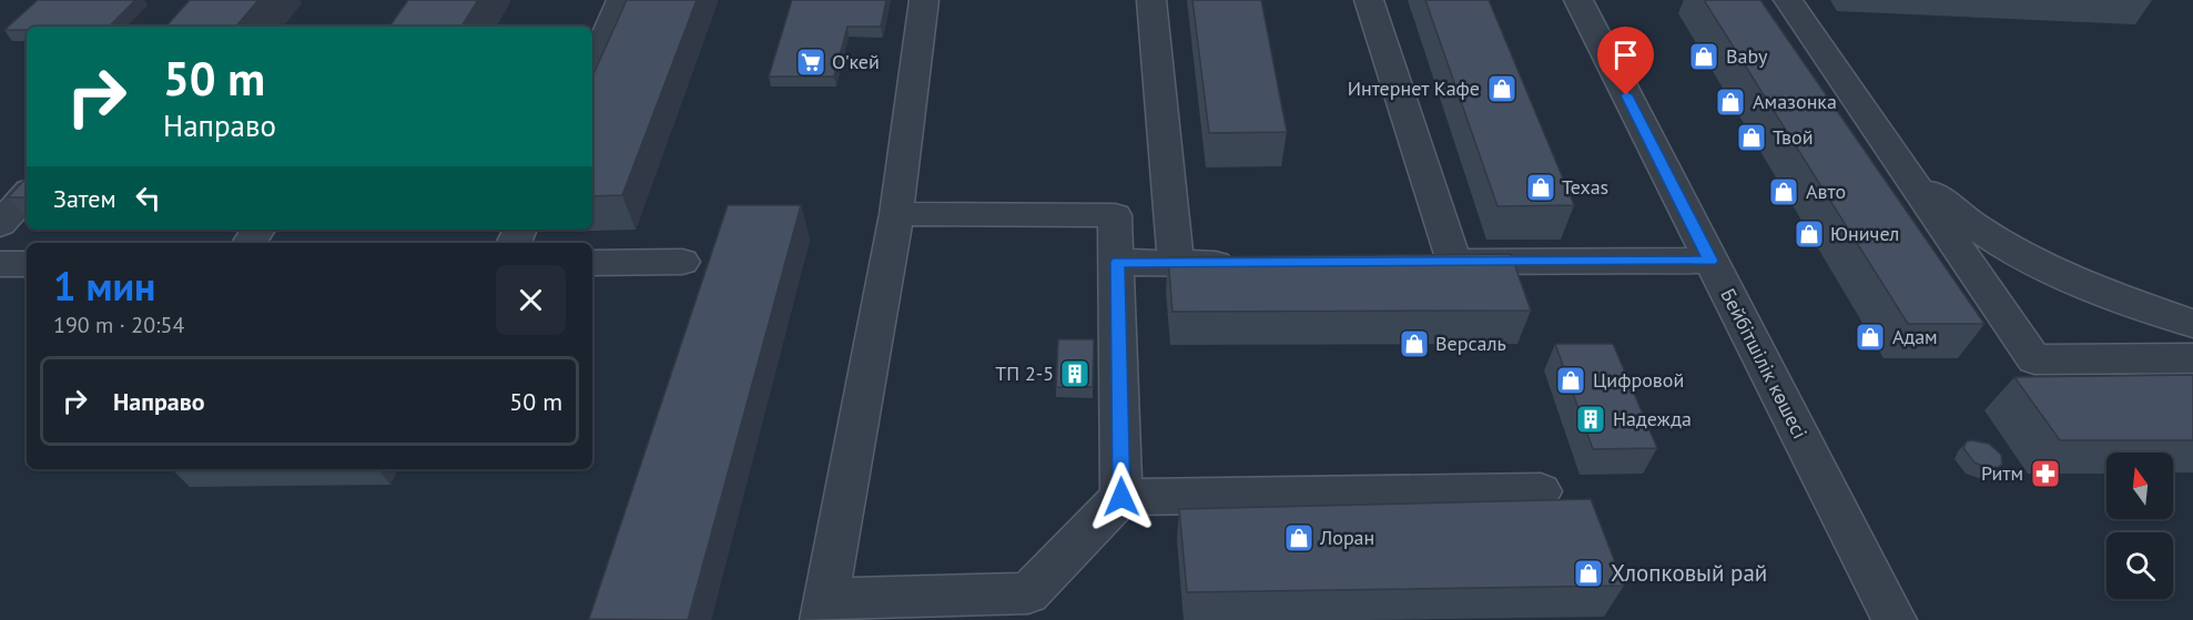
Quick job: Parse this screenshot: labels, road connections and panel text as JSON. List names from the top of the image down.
{
  "streets": {
    "street": ["Бейбітшілік көшесі"]
  },
  "places": {
    "shop": [
      "Baby",
      "Интернет Кафе",
      "Амазонка",
      "Твой",
      "Texas",
      "Авто",
      "Юничел",
      "Адам",
      "Версаль",
      "Цифровой",
      "Лоран",
      "Хлопковый рай"
    ],
    "supermarket": ["О'кей"],
    "building": ["ТП 2-5", "Надежда"],
    "pharmacy": ["Ритм"]
  },
  "north": "top",
  "page": {
    "turn": ["50 m", "Направо"],
    "then": "Затем",
    "heading": ["1 мин", "190 m · 20:54"],
    "list": [
      {
        "name": "Направо",
        "value": "50 m"
      }
    ]
  }
}
